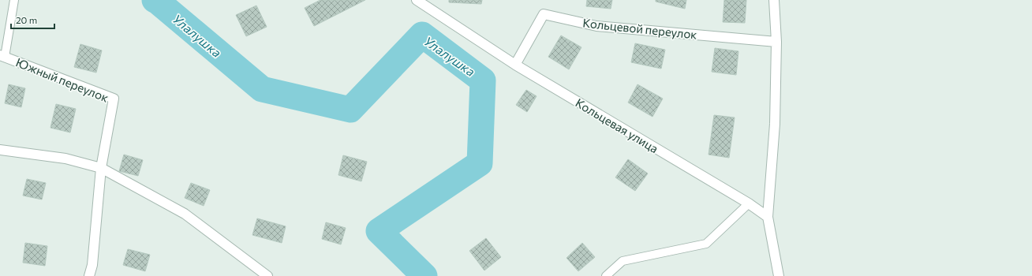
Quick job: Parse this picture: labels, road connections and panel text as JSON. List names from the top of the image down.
{
  "streets": {
    "street": ["Кольцевой переулок", "Южный переулок", "Кольцевая улица"]
  },
  "crossings": [
    ["Кольцевой переулок", "Кольцевая улица"]
  ],
  "water": ["Улалушка"],
  "scale_bar": "20 m"
}
